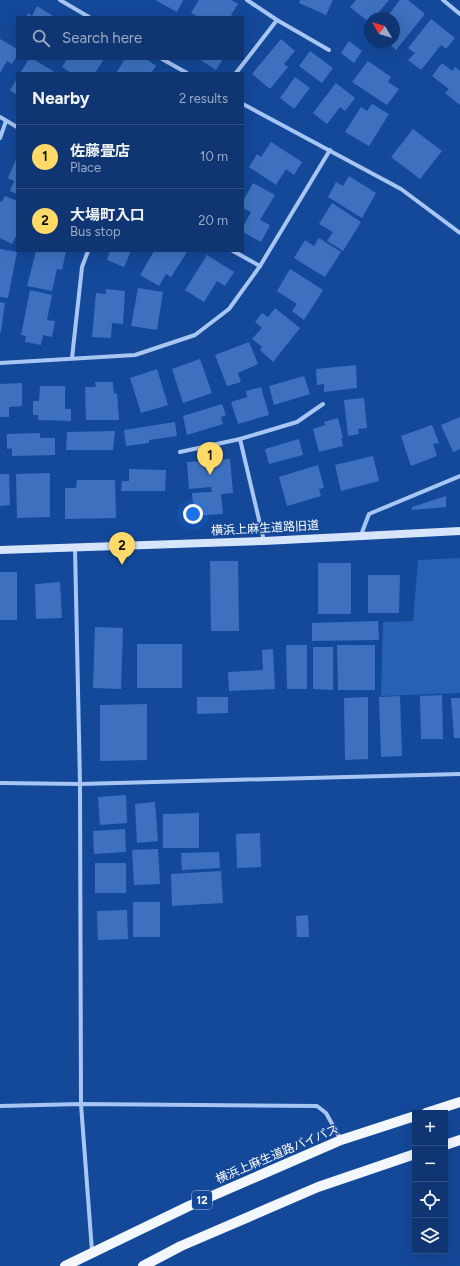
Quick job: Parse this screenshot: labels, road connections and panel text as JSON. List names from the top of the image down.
{
  "streets": {
    "main road": ["横浜上麻生道路バイパス", "12"],
    "street": ["横浜上麻生道路旧道"]
  },
  "north": "top left",
  "page": {
    "search": "Search here",
    "heading": ["Nearby", "2 results"],
    "list": [
      {
        "mark": "1",
        "name": "佐藤畳店",
        "note": "Place",
        "value": "10 m"
      },
      {
        "mark": "2",
        "name": "大場町入口",
        "note": "Bus stop",
        "value": "20 m"
      }
    ],
    "pins": ["1", "2"],
    "map_buttons": ["+", "−"]
  }
}
